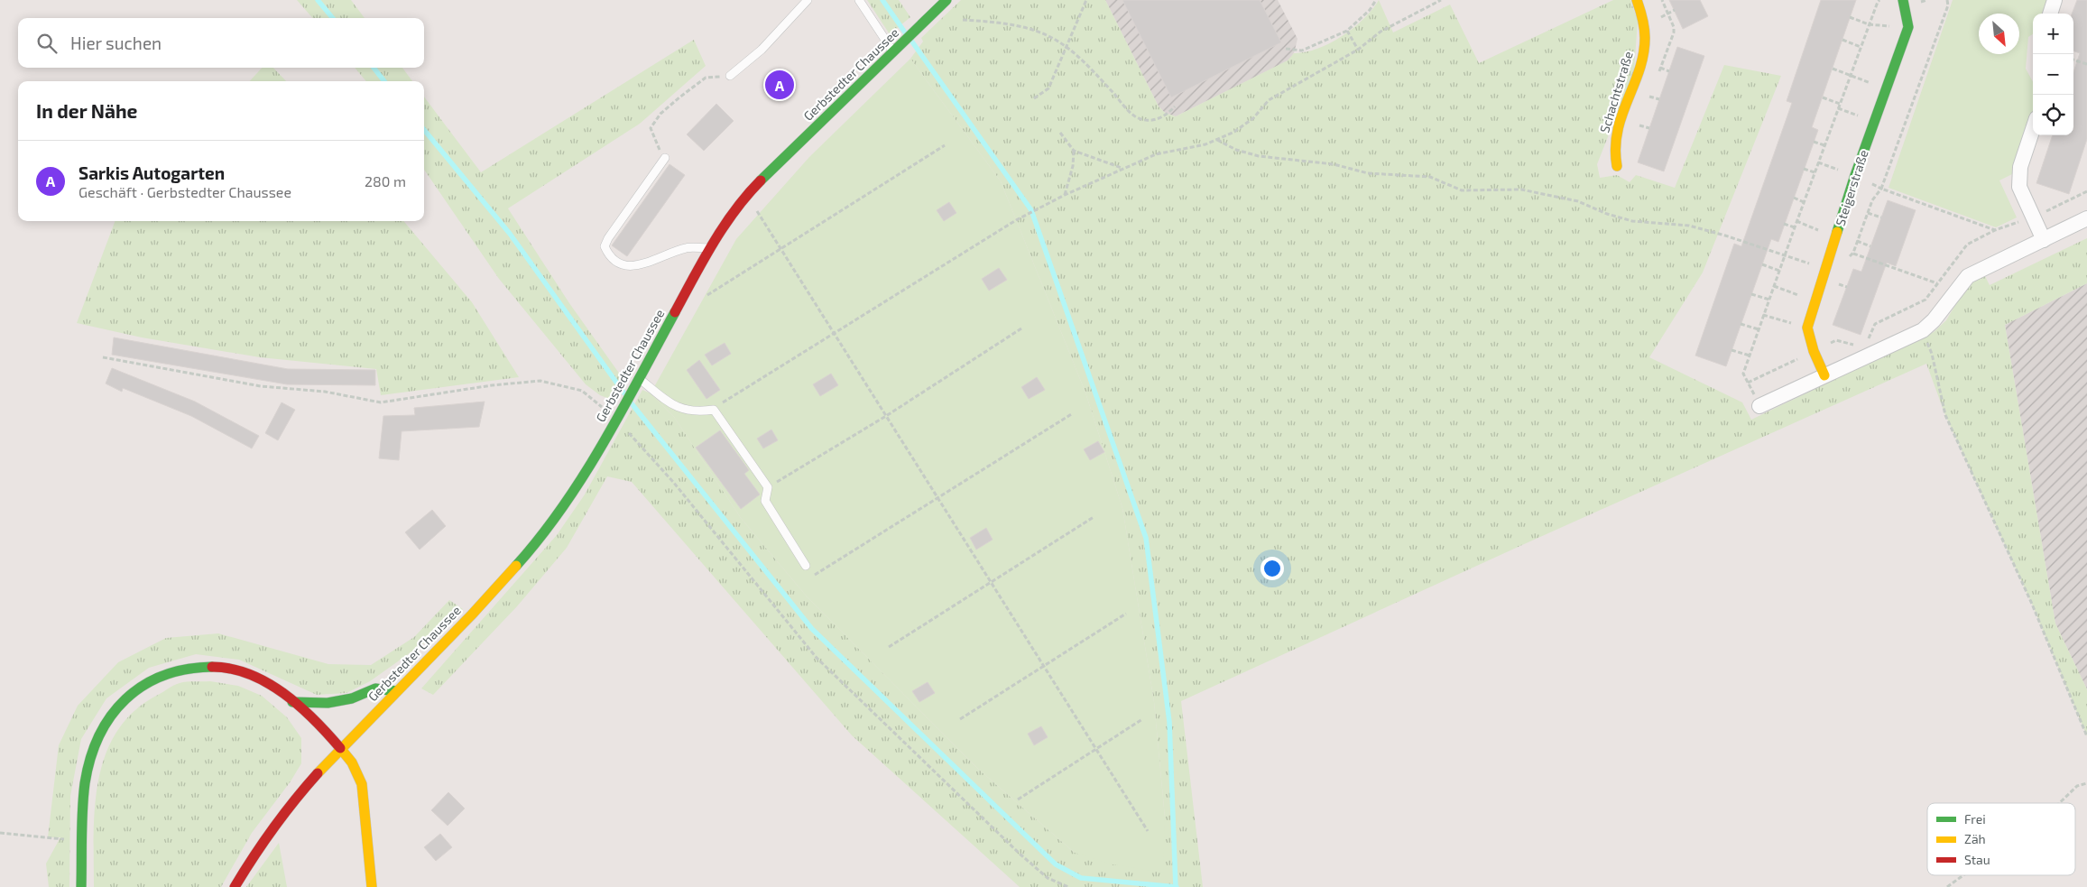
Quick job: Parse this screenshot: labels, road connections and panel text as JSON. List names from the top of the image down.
{
  "streets": {
    "main road": ["Gerbstedter Chaussee", "Schachtstraße", "Steigerstraße"]
  },
  "legend": ["Frei", "Zäh", "Stau"],
  "north": "bottom right",
  "page": {
    "map_buttons": ["+", "−"],
    "search": "Hier suchen",
    "pins": "A",
    "heading": "In der Nähe",
    "list": [
      {
        "mark": "A",
        "name": "Sarkis Autogarten",
        "note": "Geschäft · Gerbstedter Chaussee",
        "value": "280 m"
      }
    ]
  }
}
